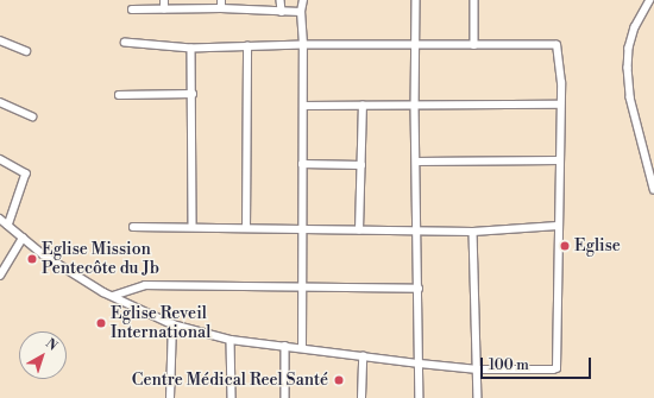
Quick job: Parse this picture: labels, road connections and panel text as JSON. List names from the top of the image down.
{
  "places": [
    "Eglise",
    "Eglise Mission Pentecôte du Jb",
    "Eglise Reveil International",
    "Centre Médical Reel Santé"
  ],
  "scale_bar": "100 m",
  "north": "top right"
}
